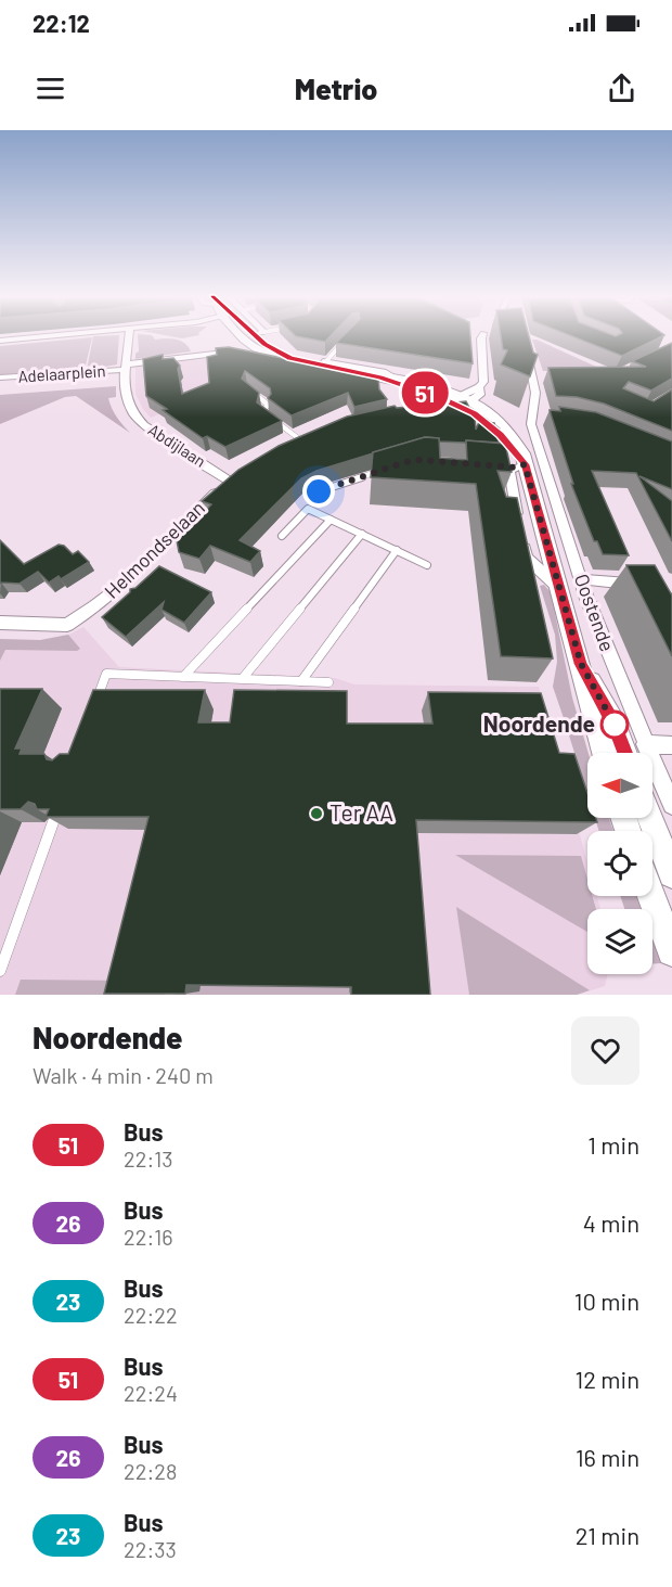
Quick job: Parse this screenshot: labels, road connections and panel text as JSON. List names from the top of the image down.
{
  "streets": {
    "main road": ["Oostende"],
    "street": ["Adelaarplein", "Abdijlaan", "Helmondselaan"]
  },
  "crossings": [
    ["Adelaarplein", "Abdijlaan"],
    ["Abdijlaan", "Helmondselaan"]
  ],
  "places": ["Noordende", "Ter AA"],
  "lines": ["bus line 51"],
  "north": "left",
  "page": {
    "status": "22:12",
    "header": "Metrio",
    "on_map": "51",
    "heading": ["Noordende", "Walk · 4 min · 240 m"],
    "list": [
      {
        "mark": "51",
        "name": "Bus",
        "note": "22:13",
        "value": "1 min"
      },
      {
        "mark": "26",
        "name": "Bus",
        "note": "22:16",
        "value": "4 min"
      },
      {
        "mark": "23",
        "name": "Bus",
        "note": "22:22",
        "value": "10 min"
      },
      {
        "mark": "51",
        "name": "Bus",
        "note": "22:24",
        "value": "12 min"
      },
      {
        "mark": "26",
        "name": "Bus",
        "note": "22:28",
        "value": "16 min"
      },
      {
        "mark": "23",
        "name": "Bus",
        "note": "22:33",
        "value": "21 min"
      }
    ]
  }
}
